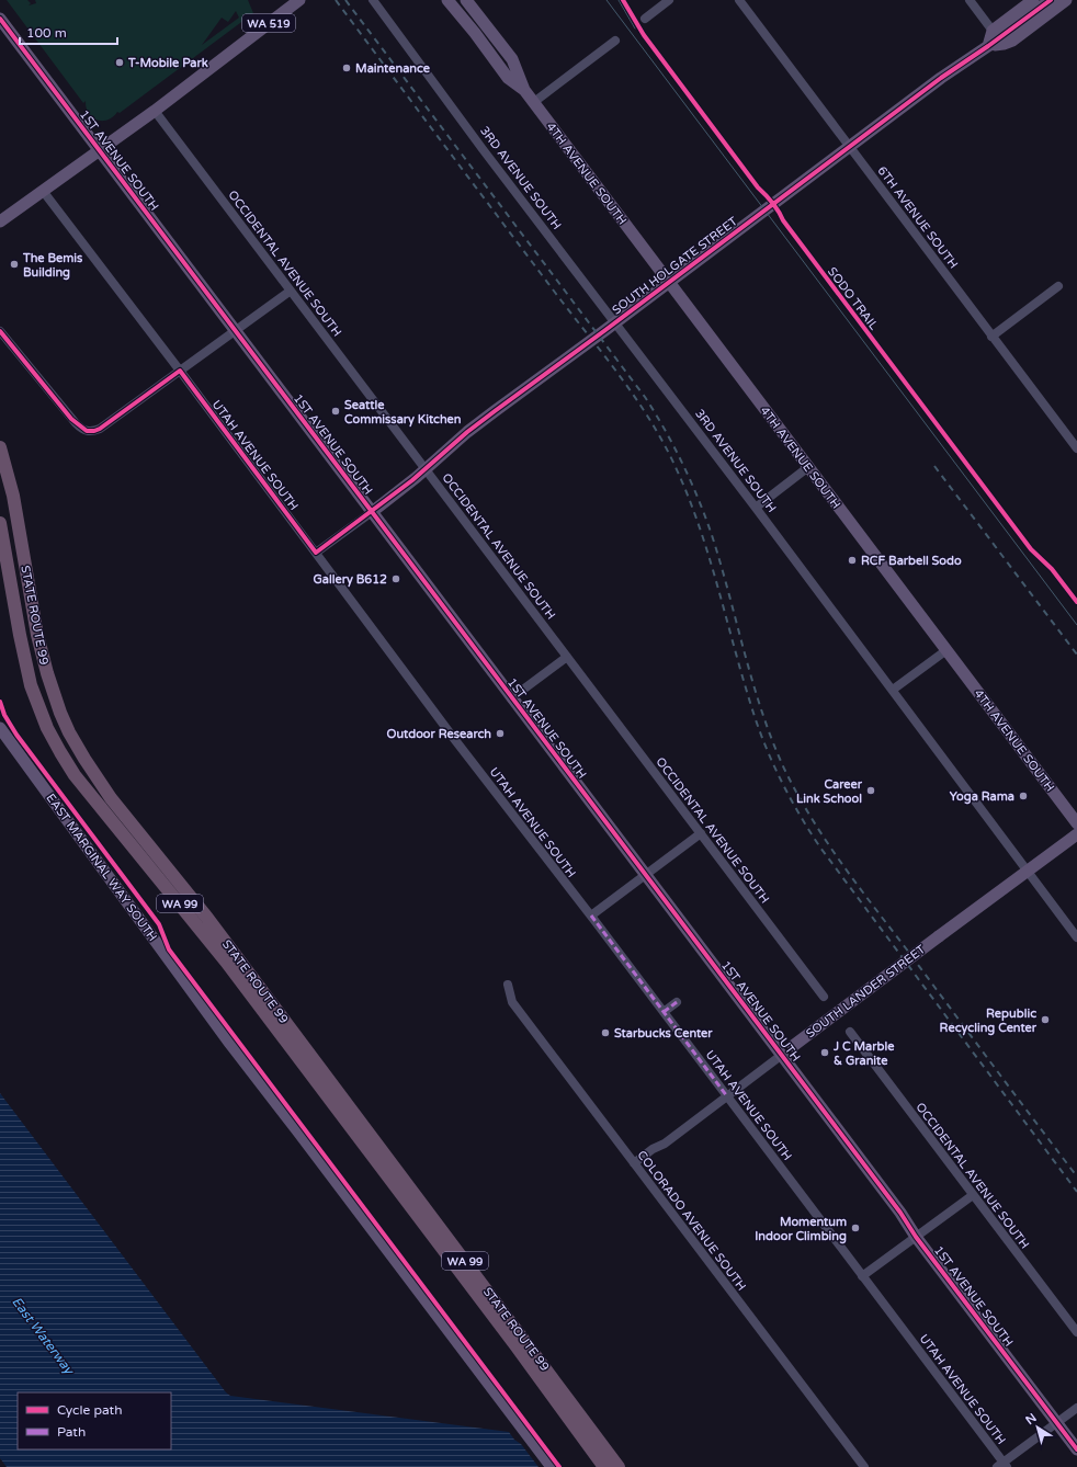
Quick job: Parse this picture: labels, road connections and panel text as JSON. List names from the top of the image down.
{
  "streets": {
    "highway": ["STATE ROUTE 99", "WA 99"],
    "main road": [
      "WA 519",
      "1ST AVENUE SOUTH",
      "4TH AVENUE SOUTH",
      "SOUTH HOLGATE STREET",
      "EAST MARGINAL WAY SOUTH",
      "SOUTH LANDER STREET"
    ],
    "street": [
      "3RD AVENUE SOUTH",
      "6TH AVENUE SOUTH",
      "OCCIDENTAL AVENUE SOUTH",
      "UTAH AVENUE SOUTH",
      "COLORADO AVENUE SOUTH"
    ],
    "cycle path": ["SODO TRAIL"]
  },
  "crossings": [
    ["WA 519", "1ST AVENUE SOUTH"],
    ["WA 519", "OCCIDENTAL AVENUE SOUTH"],
    ["1ST AVENUE SOUTH", "SOUTH HOLGATE STREET"],
    ["1ST AVENUE SOUTH", "SOUTH LANDER STREET"],
    ["4TH AVENUE SOUTH", "SOUTH HOLGATE STREET"],
    ["3RD AVENUE SOUTH", "SOUTH HOLGATE STREET"],
    ["3RD AVENUE SOUTH", "SOUTH LANDER STREET"],
    ["6TH AVENUE SOUTH", "SOUTH HOLGATE STREET"],
    ["OCCIDENTAL AVENUE SOUTH", "SOUTH HOLGATE STREET"],
    ["SOUTH HOLGATE STREET", "UTAH AVENUE SOUTH"],
    ["UTAH AVENUE SOUTH", "SOUTH LANDER STREET"],
    ["SOUTH LANDER STREET", "COLORADO AVENUE SOUTH"]
  ],
  "water": ["East Waterway"],
  "places": [
    "T-Mobile Park",
    "Maintenance",
    "The Bemis Building",
    "Seattle Commissary Kitchen",
    "RCF Barbell Sodo",
    "Gallery B612",
    "Outdoor Research",
    "Career Link School",
    "Yoga Rama",
    "Republic Recycling Center",
    "Starbucks Center",
    "J C Marble & Granite",
    "Momentum Indoor Climbing"
  ],
  "legend": ["Cycle path", "Path"],
  "scale_bar": "100 m",
  "north": "top left"
}
